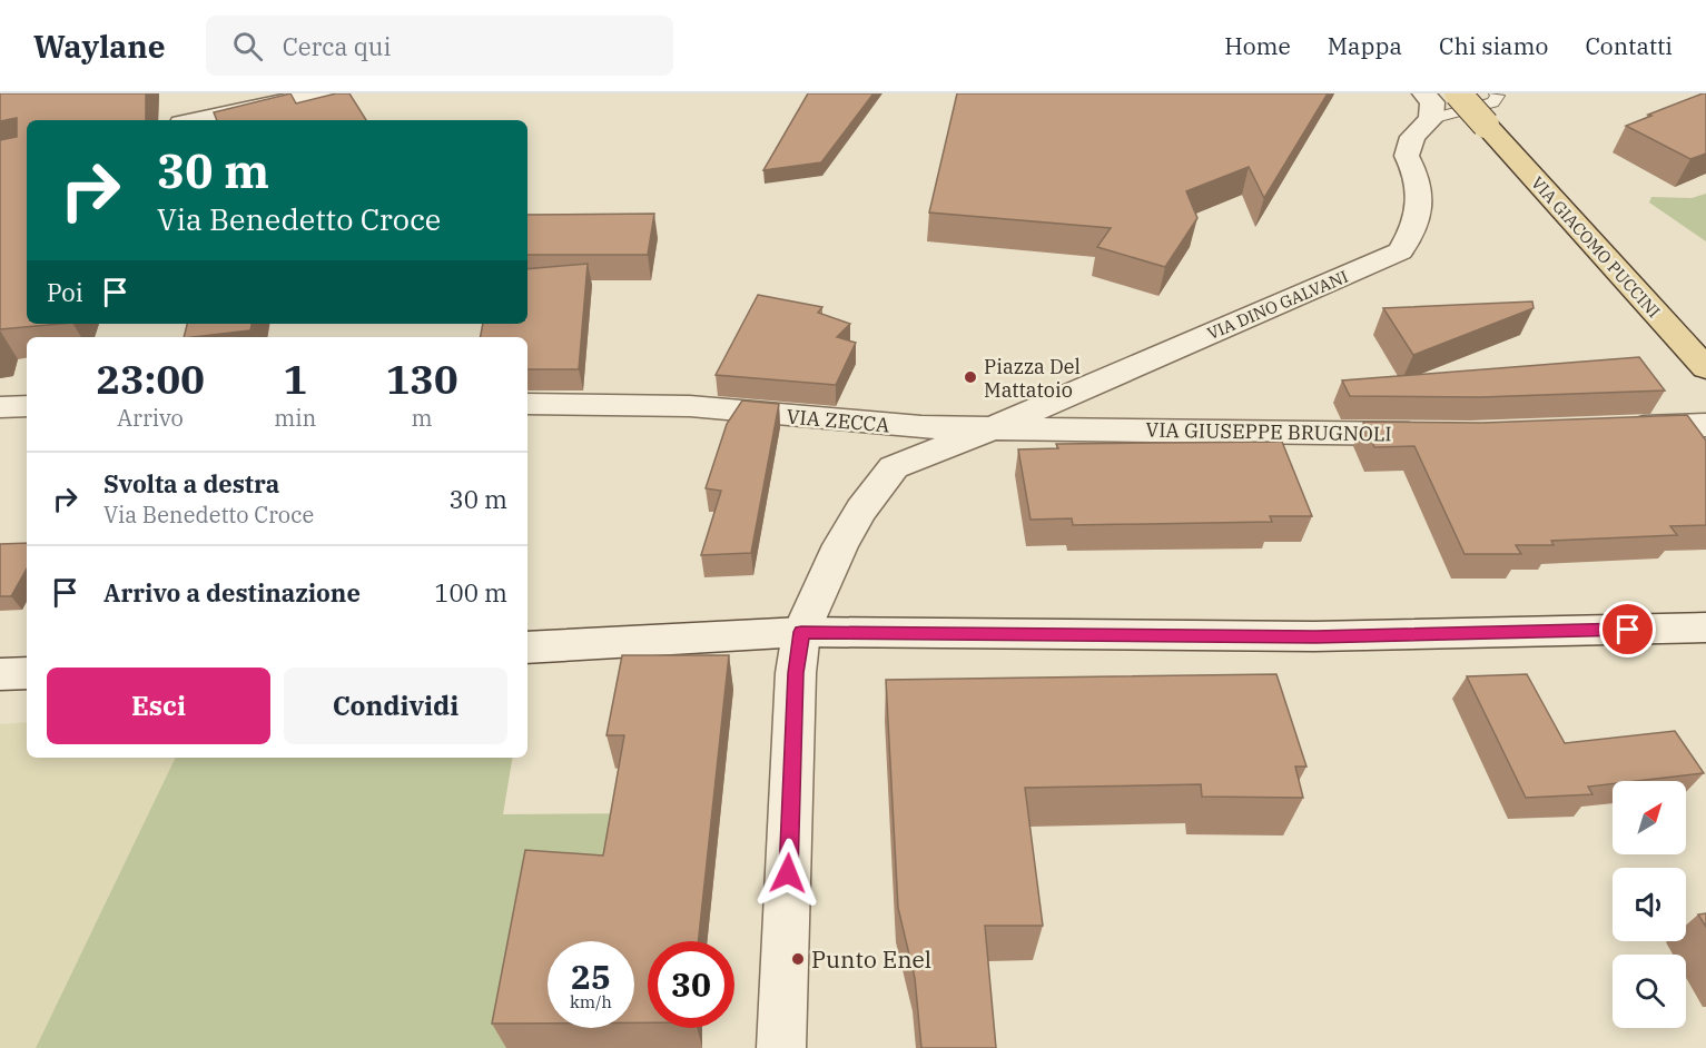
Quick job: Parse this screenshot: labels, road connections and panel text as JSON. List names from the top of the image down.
{
  "streets": {
    "main road": ["VIA GIACOMO PUCCINI"],
    "street": ["VIA DINO GALVANI", "VIA ZECCA", "VIA GIUSEPPE BRUGNOLI"]
  },
  "crossings": [
    ["VIA DINO GALVANI", "VIA ZECCA"],
    ["VIA DINO GALVANI", "VIA GIUSEPPE BRUGNOLI"],
    ["VIA ZECCA", "VIA GIUSEPPE BRUGNOLI"]
  ],
  "places": ["Piazza Del Mattatoio", "Punto Enel"],
  "north": "top right",
  "page": {
    "header": "Waylane",
    "search": "Cerca qui",
    "nav": [
      "Home",
      "Mappa",
      "Chi siamo",
      "Contatti"
    ],
    "turn": ["30 m", "Via Benedetto Croce"],
    "then": "Poi",
    "eta": [
      "23:00",
      "Arrivo",
      "1",
      "min",
      "130",
      "m"
    ],
    "list": [
      {
        "name": "Svolta a destra",
        "note": "Via Benedetto Croce",
        "value": "30 m"
      },
      {
        "name": "Arrivo a destinazione",
        "value": "100 m"
      }
    ],
    "buttons": ["Esci", "Condividi"],
    "speed": "25 km/h",
    "limit": "30"
  }
}
